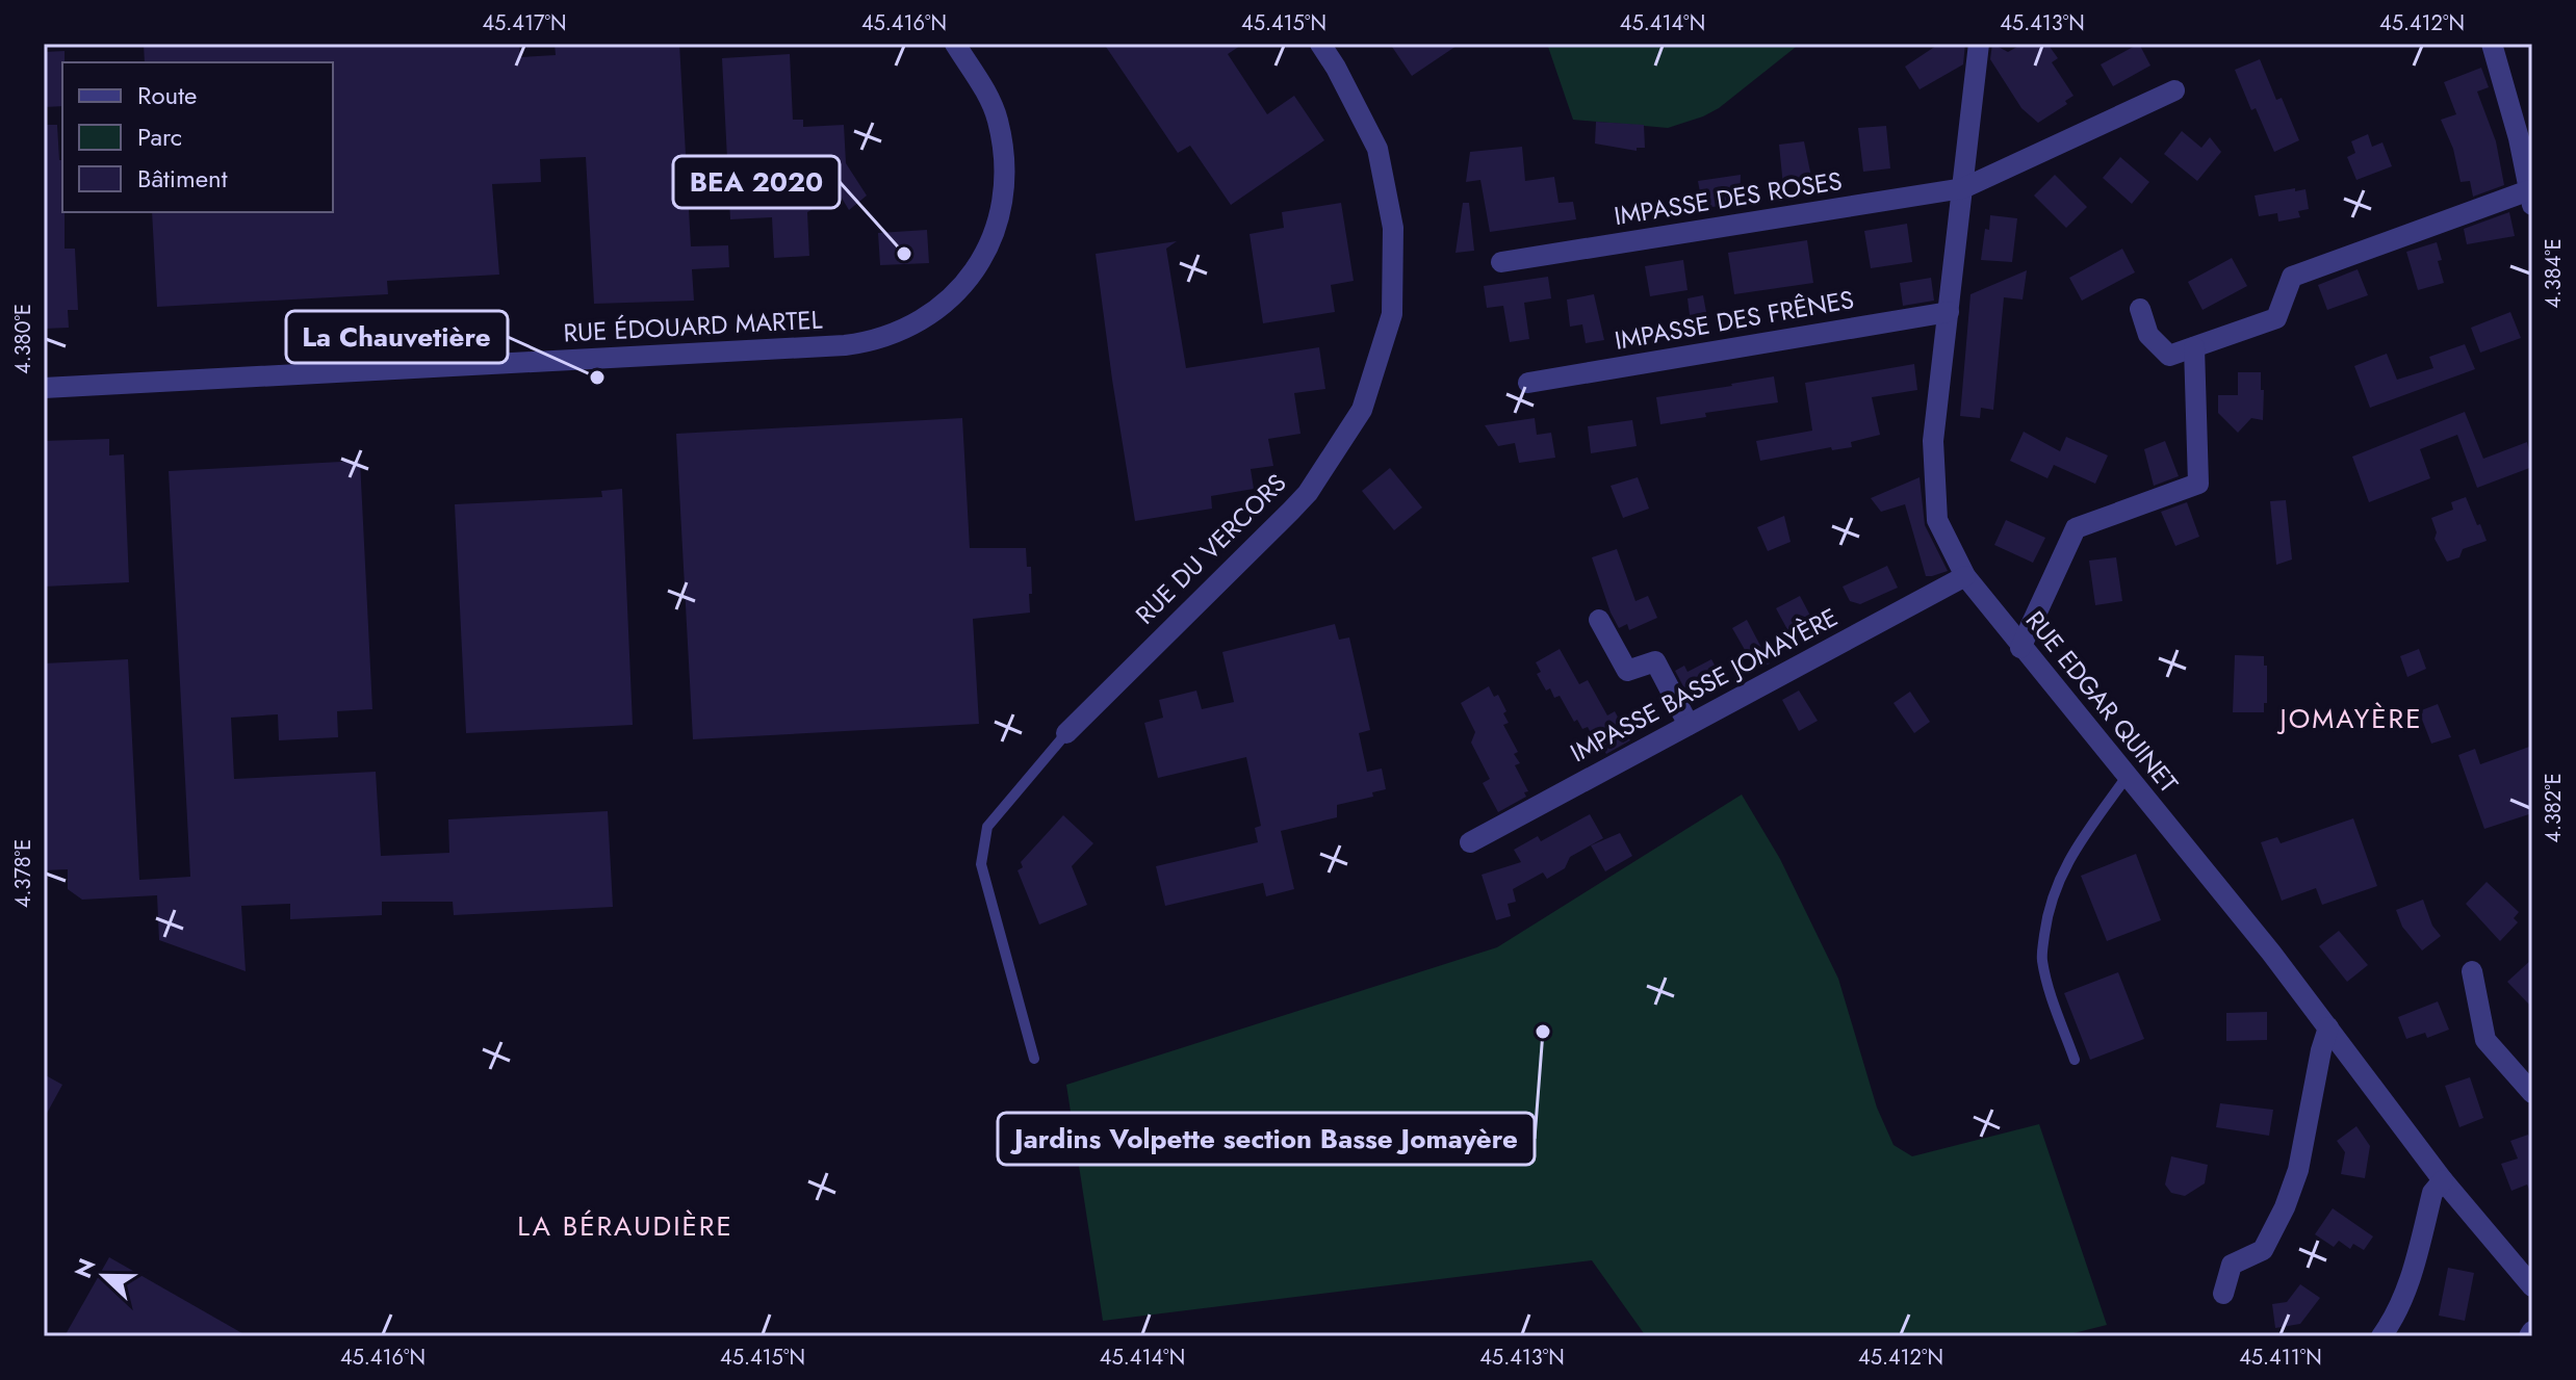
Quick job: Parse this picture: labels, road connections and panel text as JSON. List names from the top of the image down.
{
  "streets": {
    "street": [
      "IMPASSE DES ROSES",
      "IMPASSE DES FRÊNES",
      "RUE ÉDOUARD MARTEL",
      "RUE DU VERCORS",
      "IMPASSE BASSE JOMAYÈRE",
      "RUE EDGAR QUINET"
    ]
  },
  "crossings": [
    ["IMPASSE DES ROSES", "RUE EDGAR QUINET"],
    ["IMPASSE DES FRÊNES", "RUE EDGAR QUINET"],
    ["IMPASSE BASSE JOMAYÈRE", "RUE EDGAR QUINET"]
  ],
  "districts": ["JOMAYÈRE", "LA BÉRAUDIÈRE"],
  "places": ["BEA 2020", "La Chauvetière", "Jardins Volpette section Basse Jomayère"],
  "legend": ["Route", "Parc", "Bâtiment"],
  "north": "left",
  "coordinates": [
    "45.417°N",
    "45.416°N",
    "45.415°N",
    "45.414°N",
    "45.413°N",
    "45.412°N",
    "4.384°E",
    "4.380°E",
    "4.382°E",
    "4.378°E",
    "45.411°N"
  ]
}
